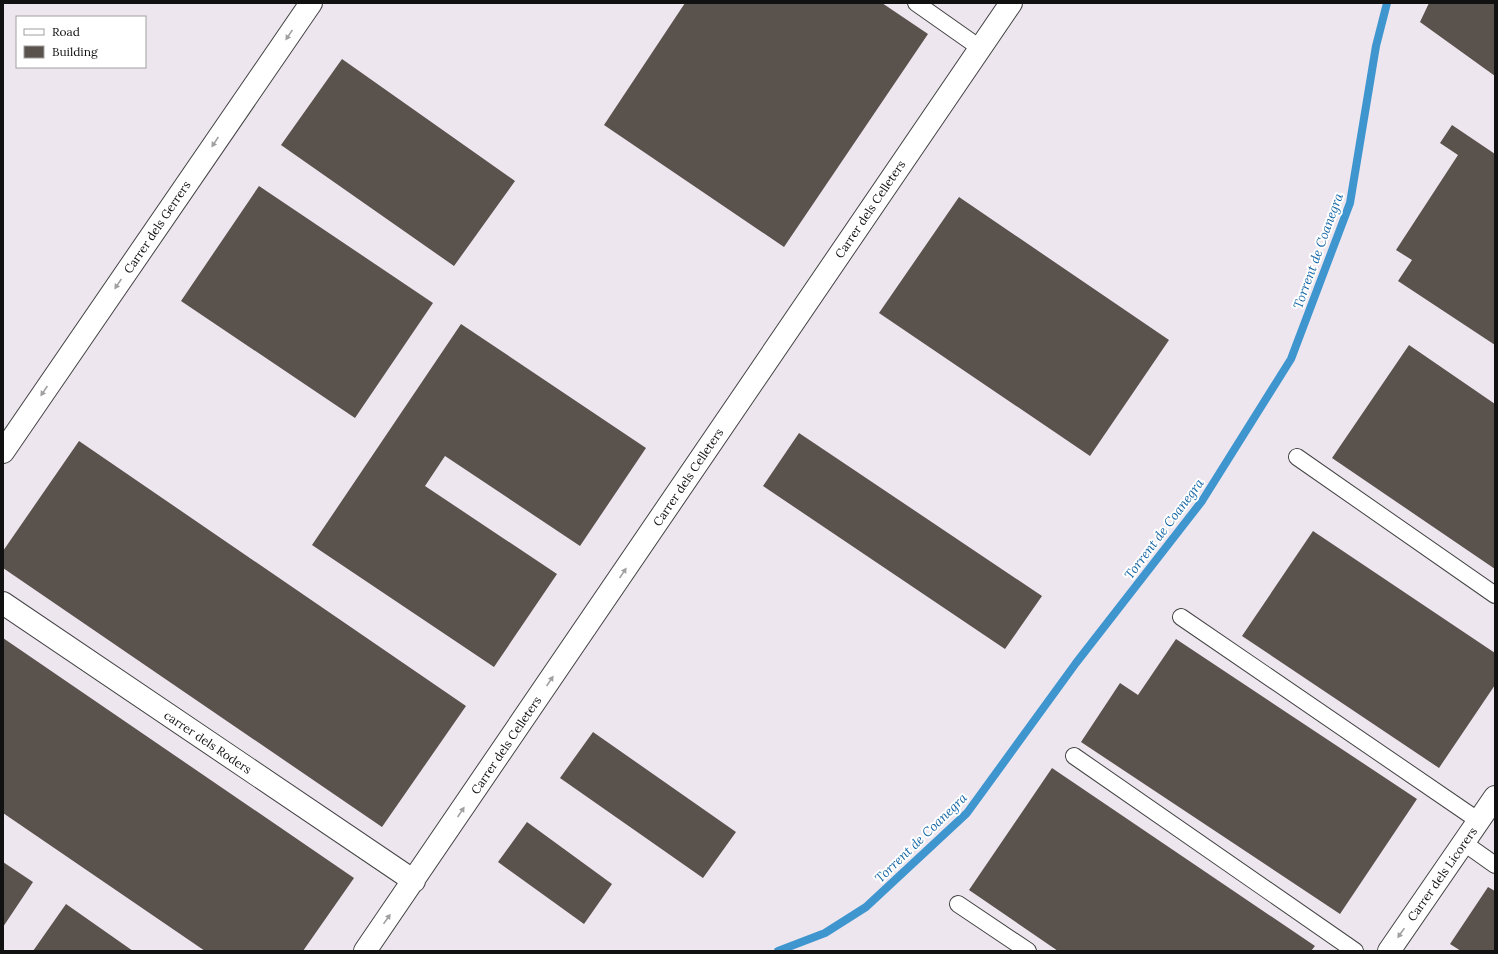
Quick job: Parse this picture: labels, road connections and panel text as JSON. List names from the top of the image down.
{
  "streets": {
    "street": [
      "Carrer dels Celleters",
      "Carrer dels Gerrers",
      "carrer dels Roders",
      "Carrer dels Licorers"
    ]
  },
  "crossings": [
    ["Carrer dels Celleters", "carrer dels Roders"]
  ],
  "one_way": ["Carrer dels Celleters", "Carrer dels Gerrers", "Carrer dels Licorers"],
  "water": ["Torrent de Coanegra"],
  "legend": ["Road", "Building"]
}
